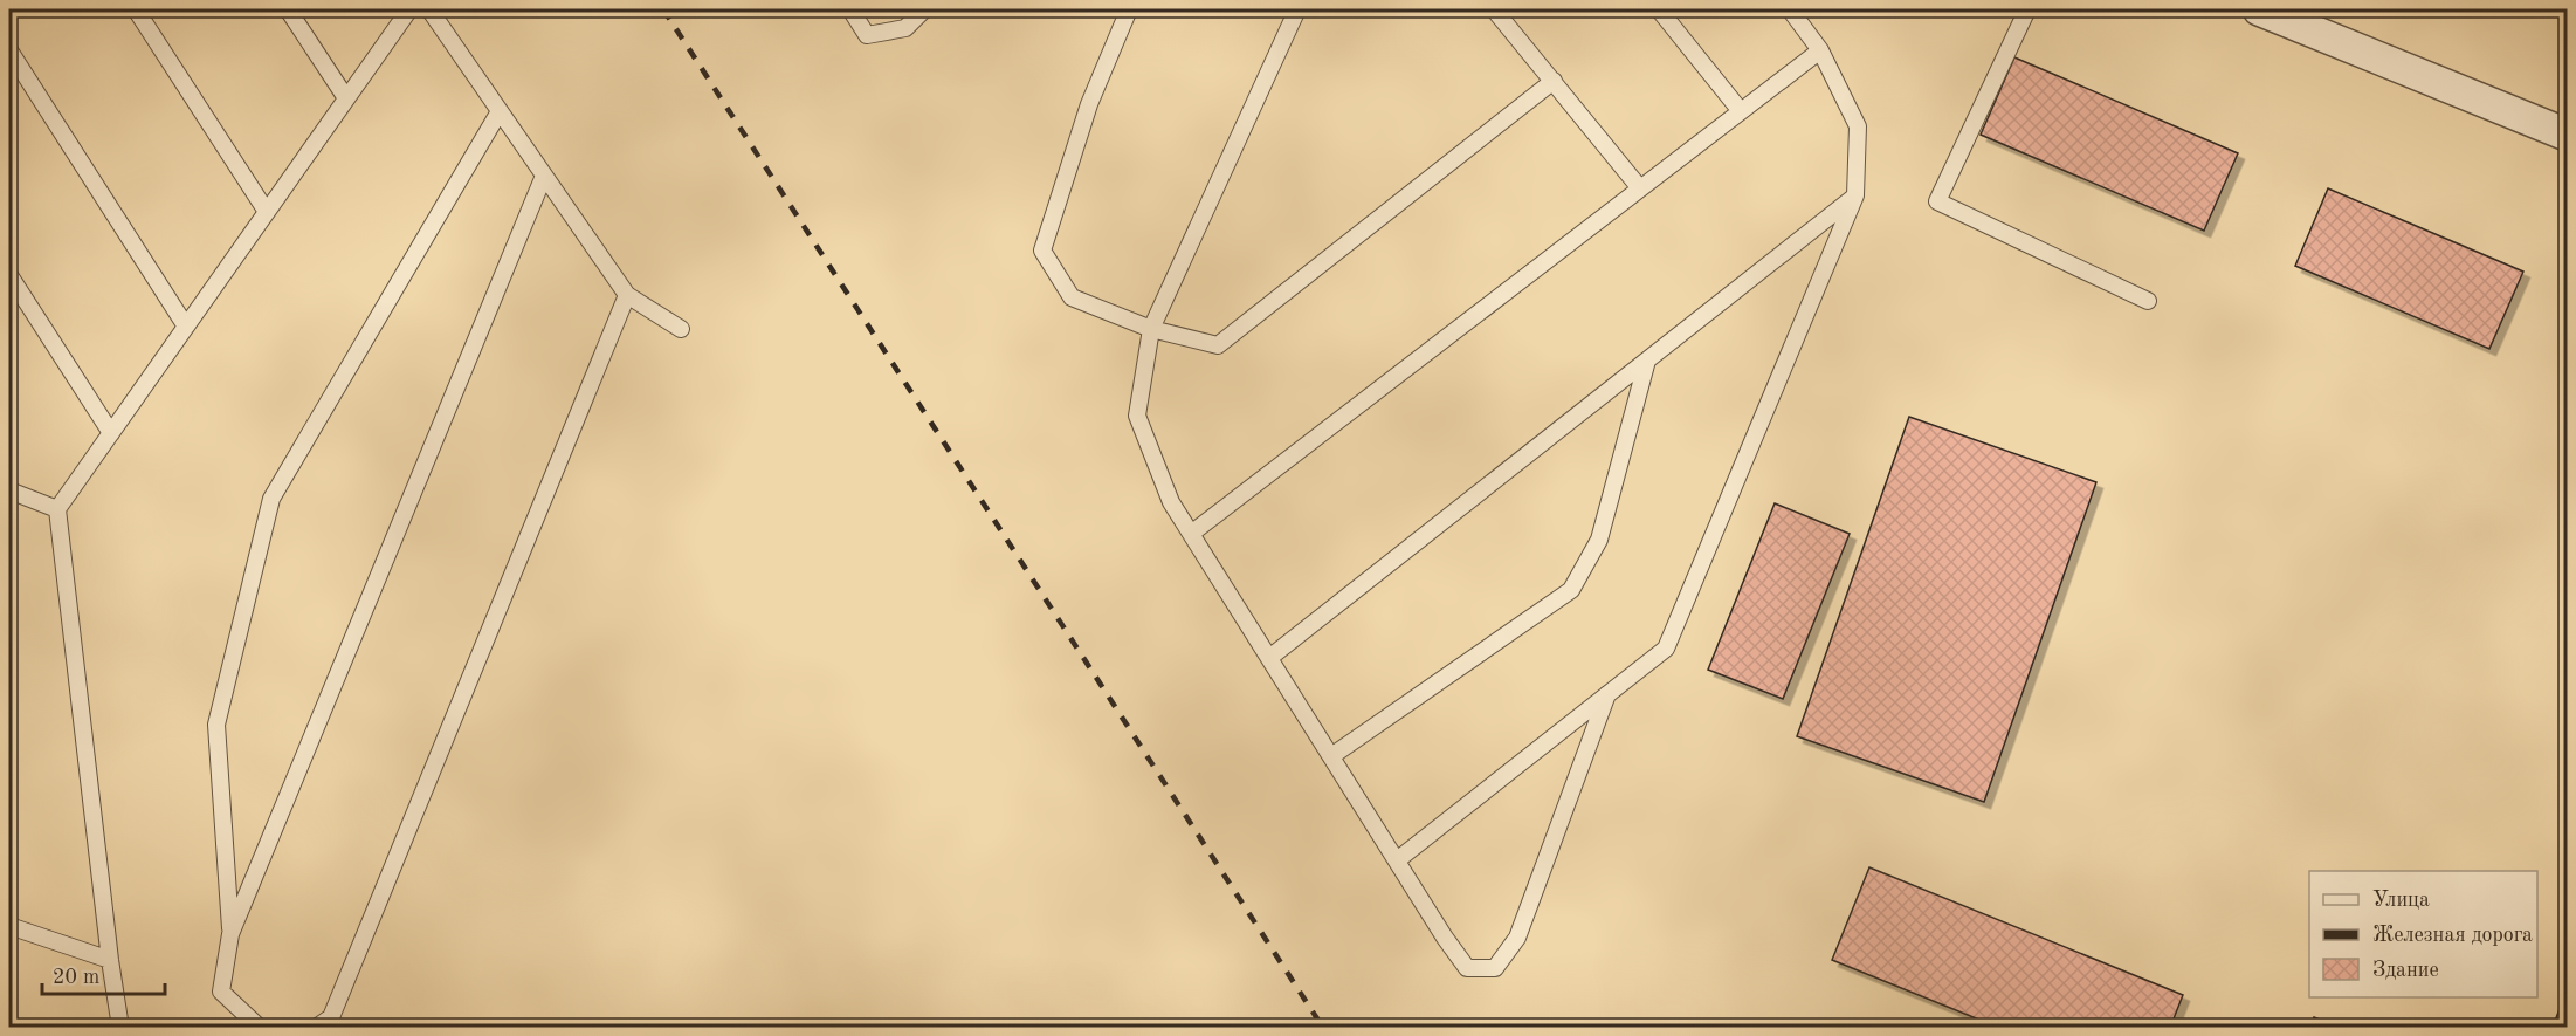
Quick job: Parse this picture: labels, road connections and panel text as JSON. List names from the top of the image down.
{
  "legend": ["Улица", "Железная дорога", "Здание"],
  "scale_bar": "20 m"
}
